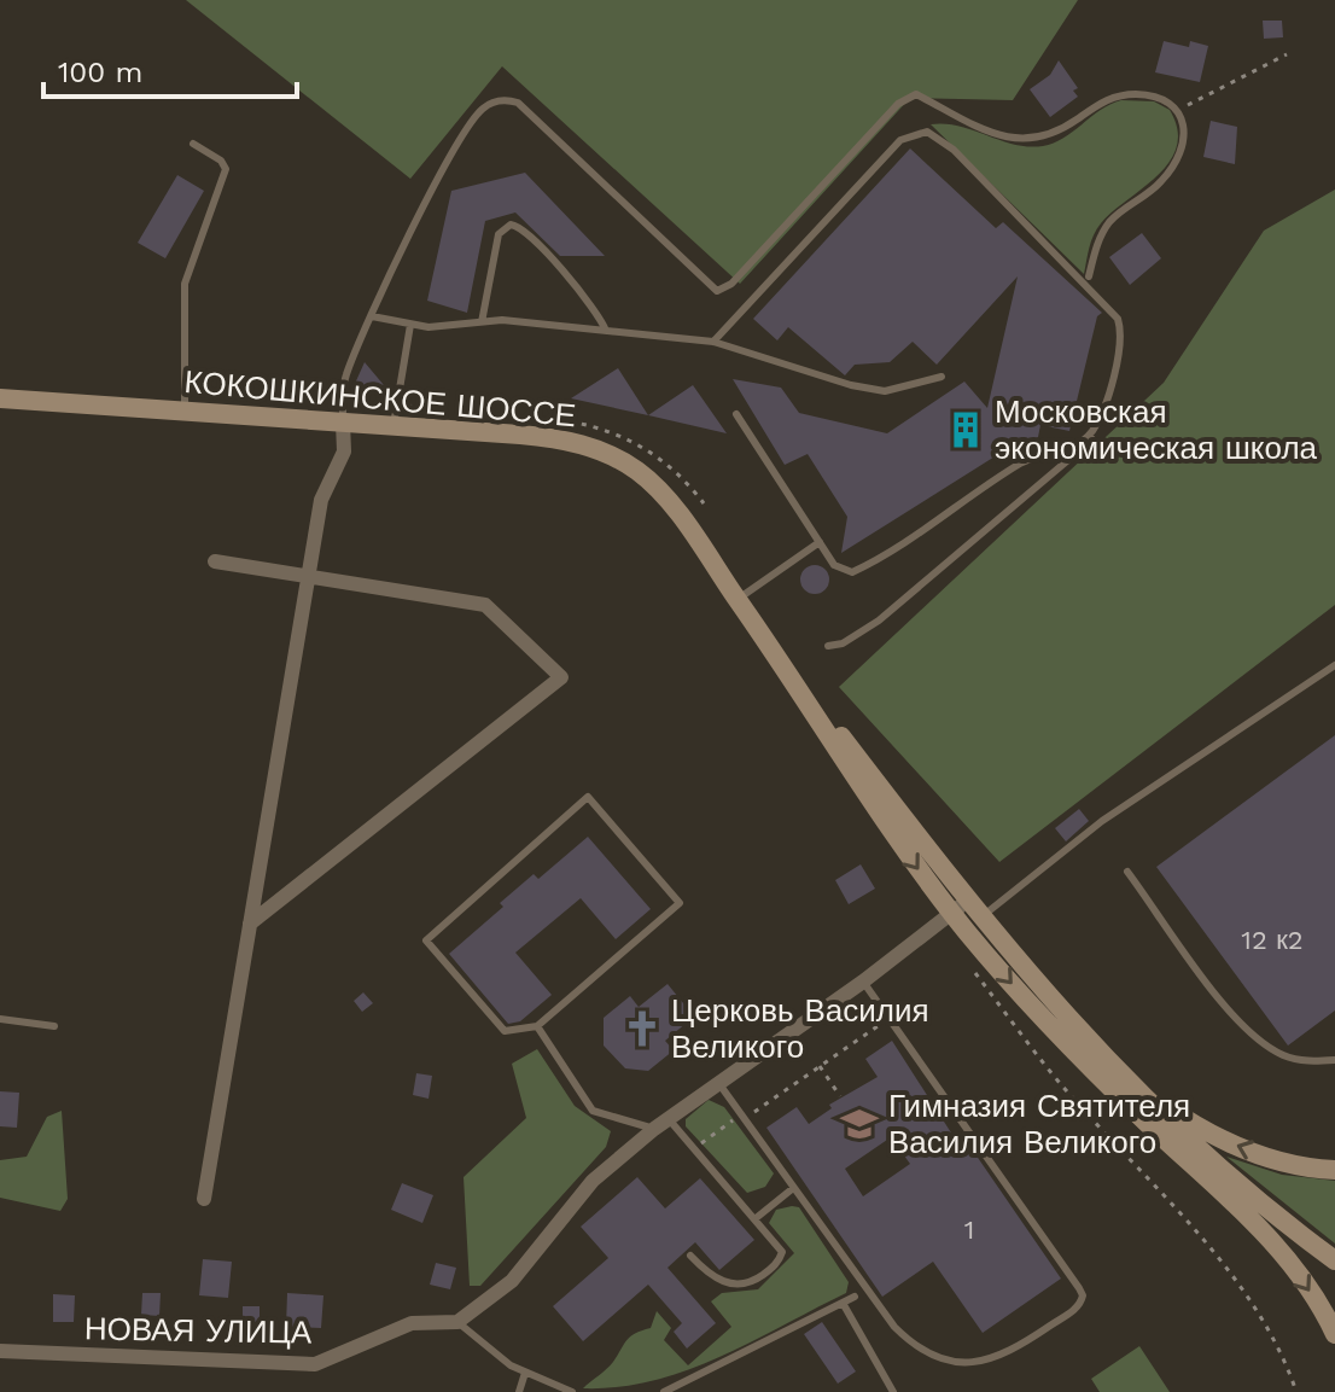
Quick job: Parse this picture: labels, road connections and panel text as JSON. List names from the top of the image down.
{
  "streets": {
    "main road": ["КОКОШКИНСКОЕ ШОССЕ"],
    "street": ["НОВАЯ УЛИЦА"]
  },
  "places": {
    "building": ["Московская экономическая школа"],
    "church": ["Церковь Василия Великого"],
    "school or university": ["Гимназия Святителя Василия Великого"]
  },
  "house_numbers": ["12 к2", "1"],
  "scale_bar": "100 m"
}
